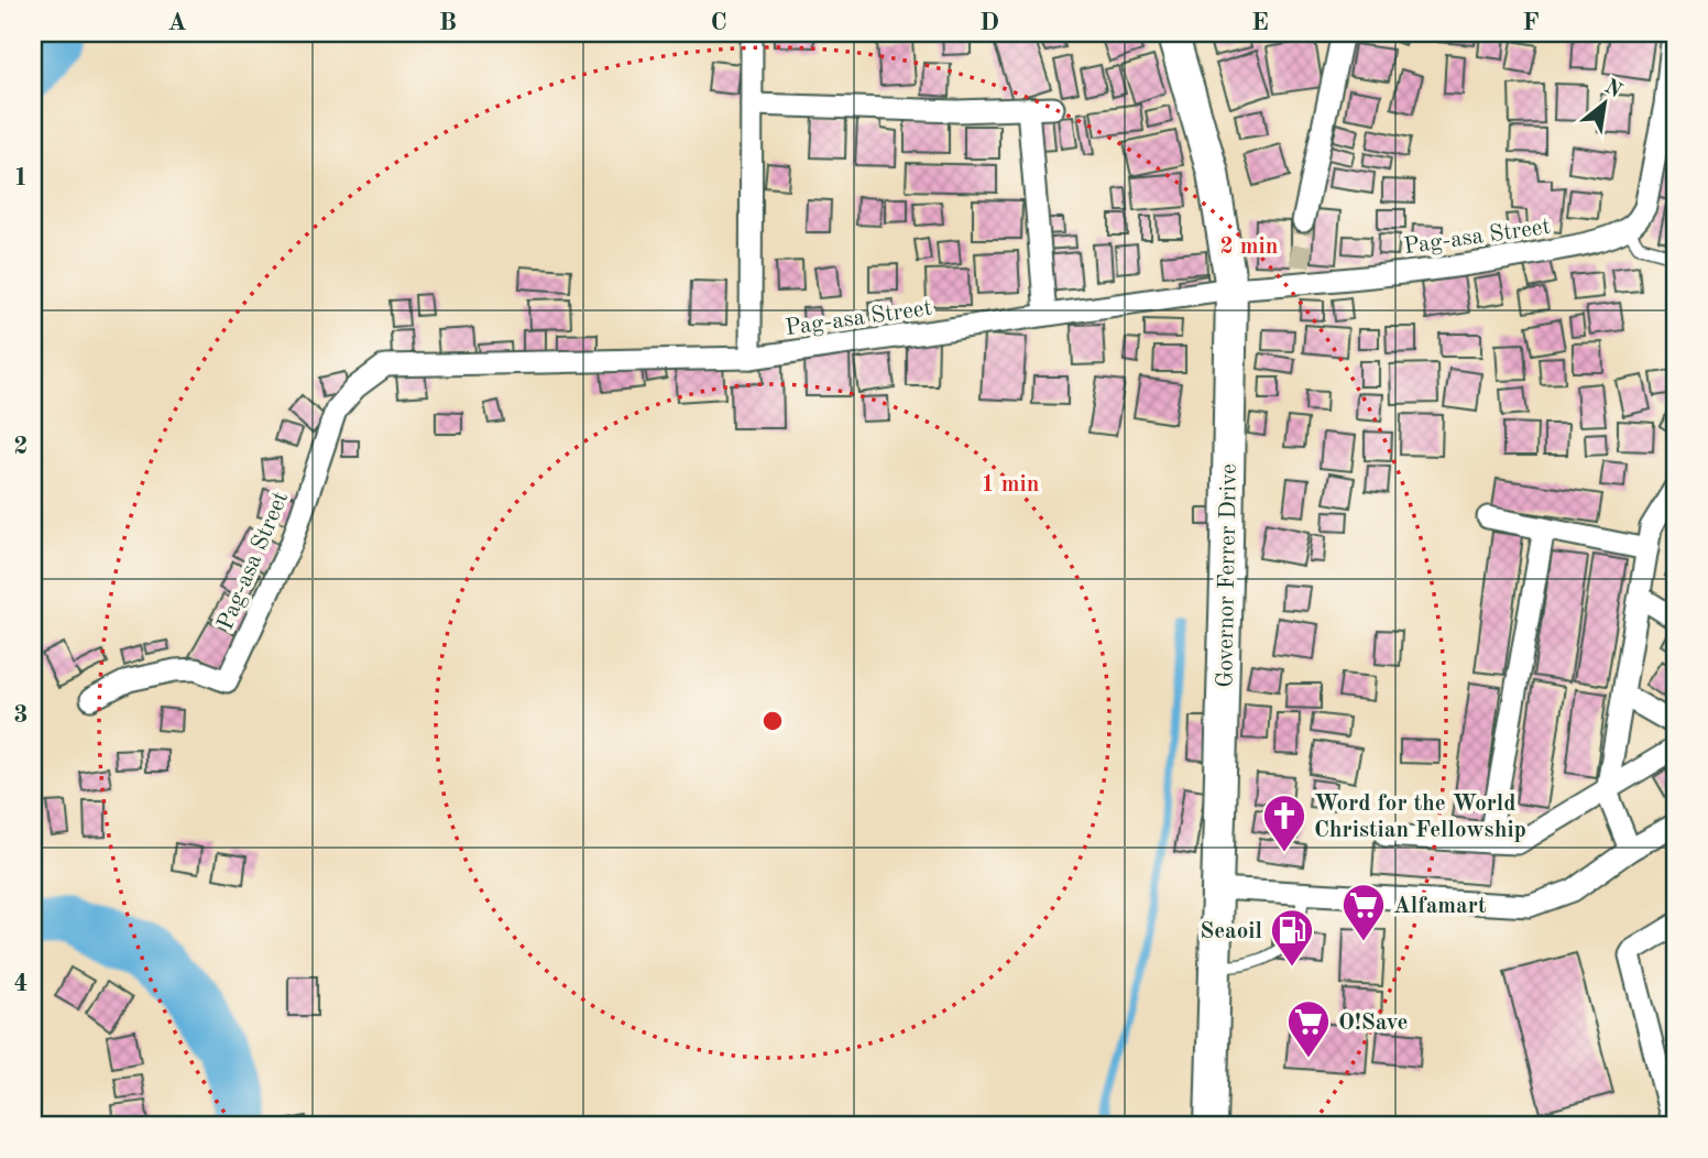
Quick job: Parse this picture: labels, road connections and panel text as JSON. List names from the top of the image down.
{
  "streets": {
    "main road": ["Governor Ferrer Drive"],
    "street": ["Pag-asa Street"]
  },
  "crossings": [
    ["Pag-asa Street", "Governor Ferrer Drive"]
  ],
  "places": {
    "church": ["Word for the World Christian Fellowship"],
    "supermarket": ["Alfamart", "O!Save"],
    "fuel station": ["Seaoil"]
  },
  "north": "top right",
  "grid": {
    "columns": [
      "A",
      "B",
      "C",
      "D",
      "E",
      "F"
    ],
    "rows": [
      "1",
      "2",
      "3",
      "4"
    ]
  },
  "rings": ["2 min", "1 min"]
}
